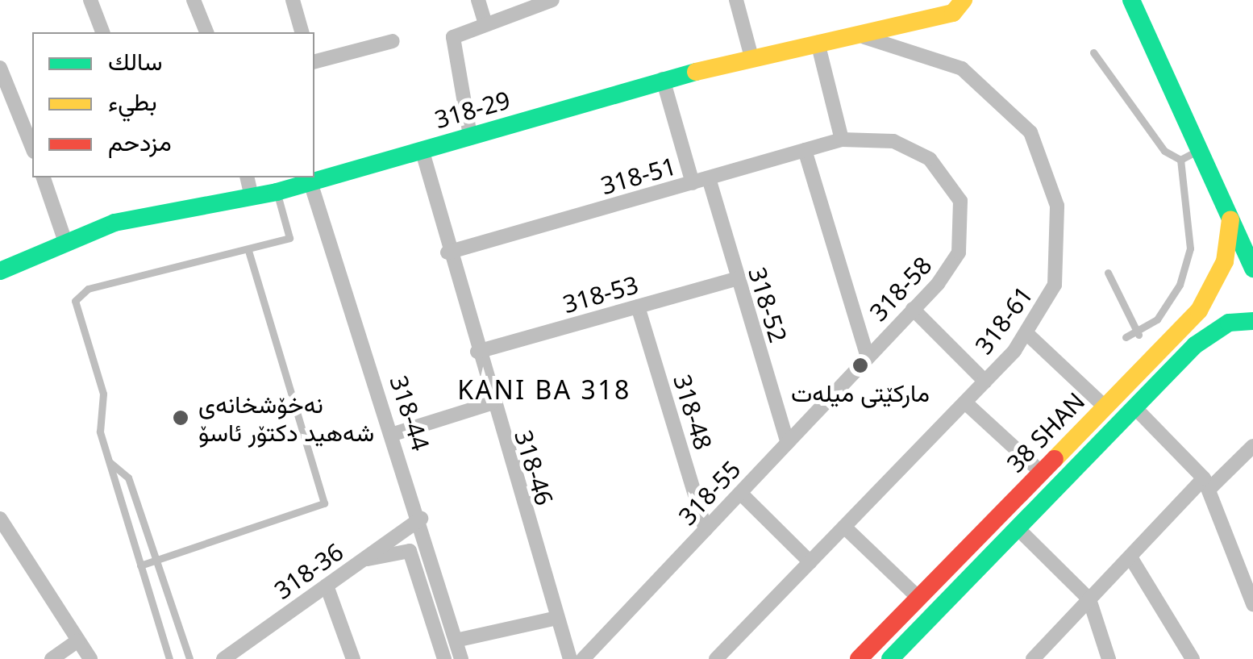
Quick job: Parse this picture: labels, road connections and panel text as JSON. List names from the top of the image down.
{
  "streets": {
    "street": [
      "318-29",
      "318-51",
      "318-58",
      "318-53",
      "318-52",
      "318-61",
      "318-48",
      "318-44",
      "38 SHAN",
      "318-46",
      "318-55",
      "318-36"
    ]
  },
  "crossings": [
    ["318-29", "318-61"],
    ["318-29", "318-44"],
    ["318-29", "318-46"],
    ["318-51", "318-58"],
    ["318-51", "318-52"],
    ["318-51", "318-46"],
    ["318-58", "318-55"],
    ["318-53", "318-52"],
    ["318-53", "318-48"],
    ["318-53", "318-46"],
    ["318-52", "318-55"],
    ["318-48", "318-55"],
    ["318-44", "318-36"]
  ],
  "districts": ["KANI BA 318"],
  "places": ["مارکێتی میلەت", "نەخۆشخانەی شەهید دکتۆر ئاسۆ"],
  "legend": ["سالك", "بطيء", "مزدحم"]
}
